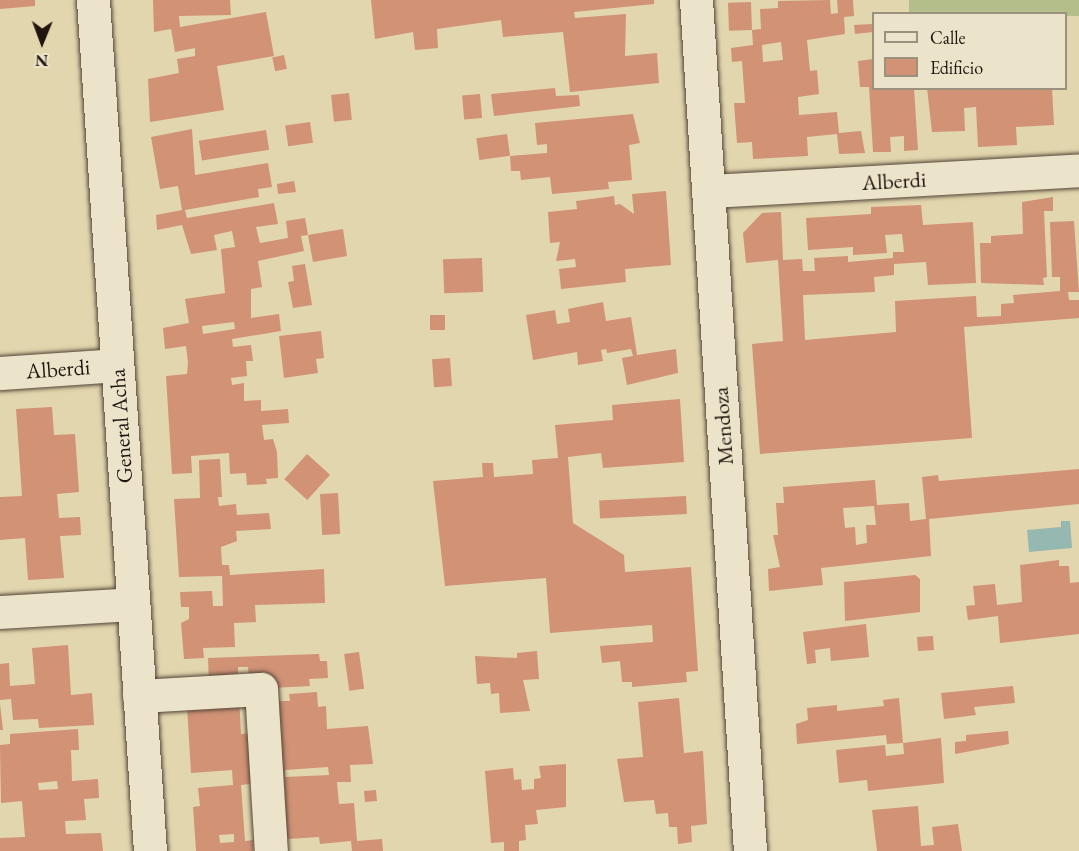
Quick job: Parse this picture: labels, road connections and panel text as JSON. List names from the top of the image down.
{
  "streets": {
    "street": ["Alberdi", "General Acha", "Mendoza"]
  },
  "crossings": [
    ["Alberdi", "General Acha"],
    ["Alberdi", "Mendoza"]
  ],
  "legend": ["Calle", "Edificio"],
  "north": "bottom"
}
